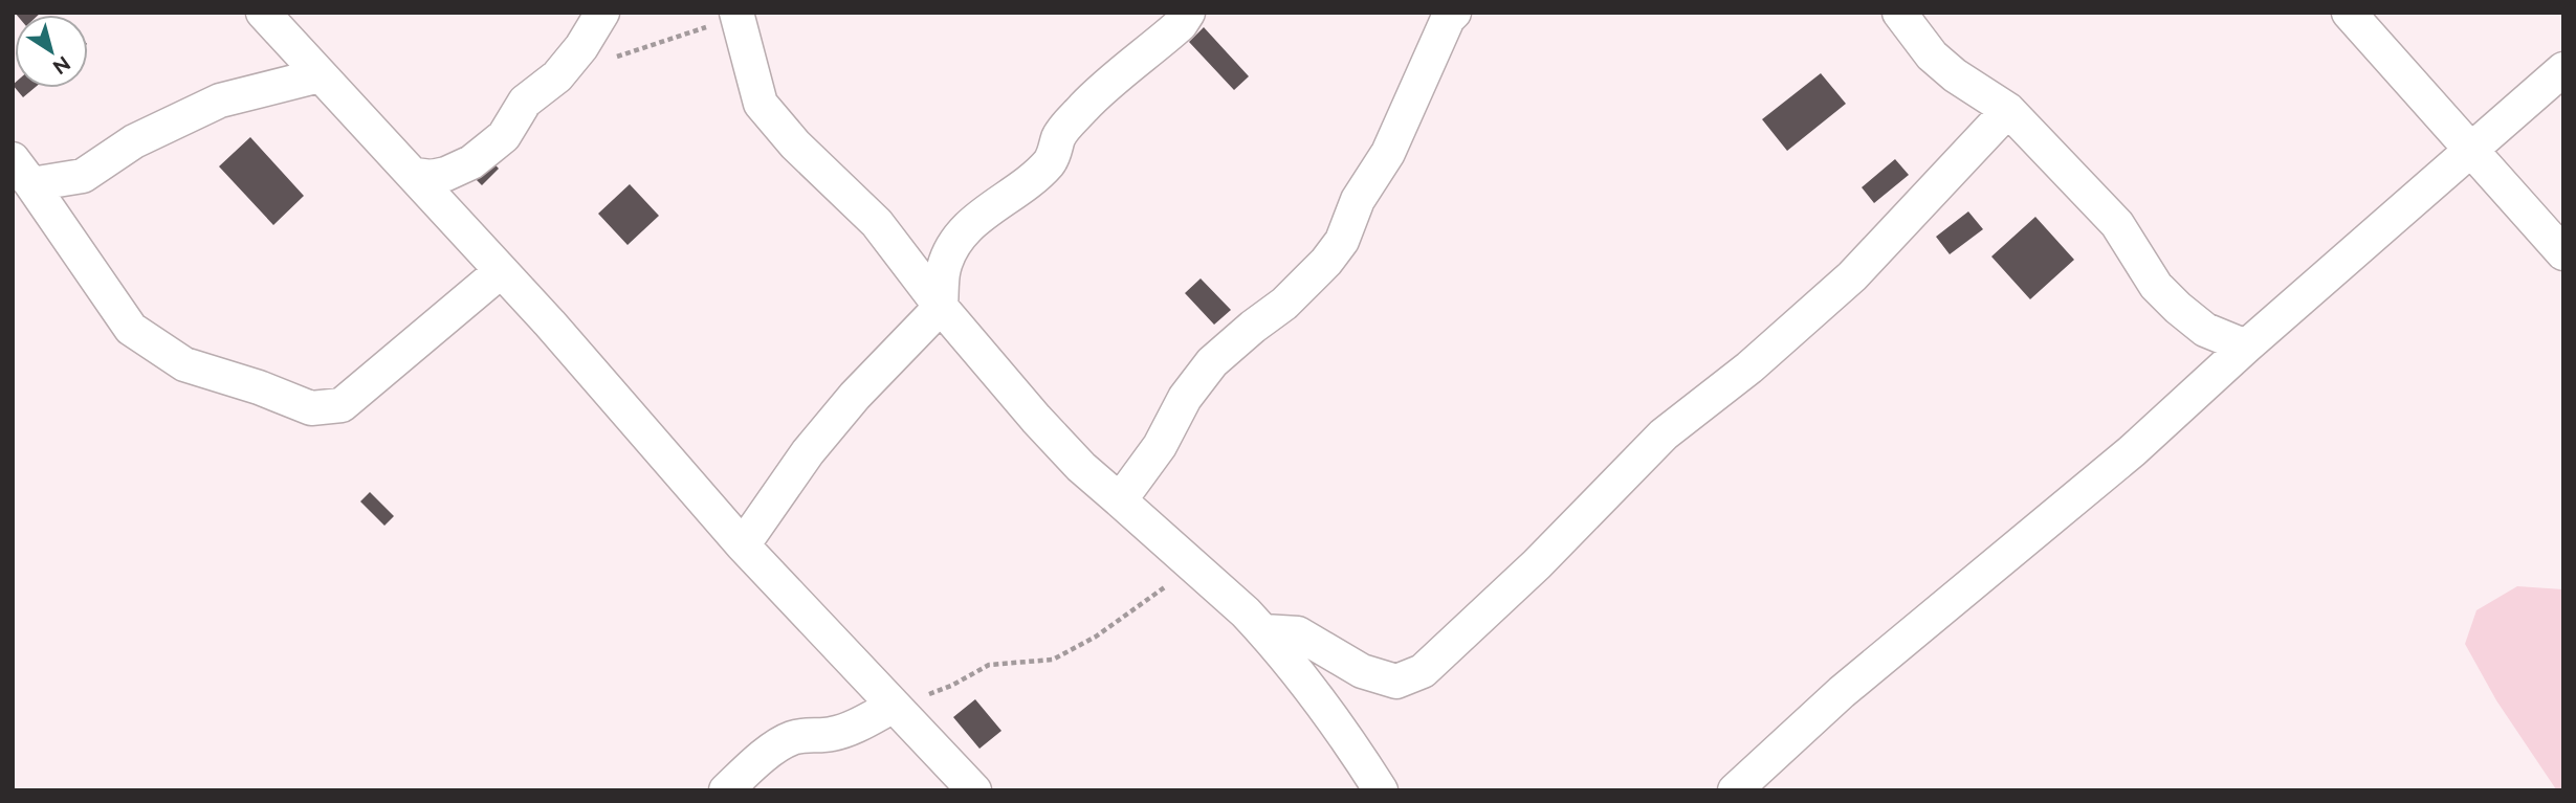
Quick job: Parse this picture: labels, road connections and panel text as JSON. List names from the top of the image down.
{
  "north": "bottom right"
}
